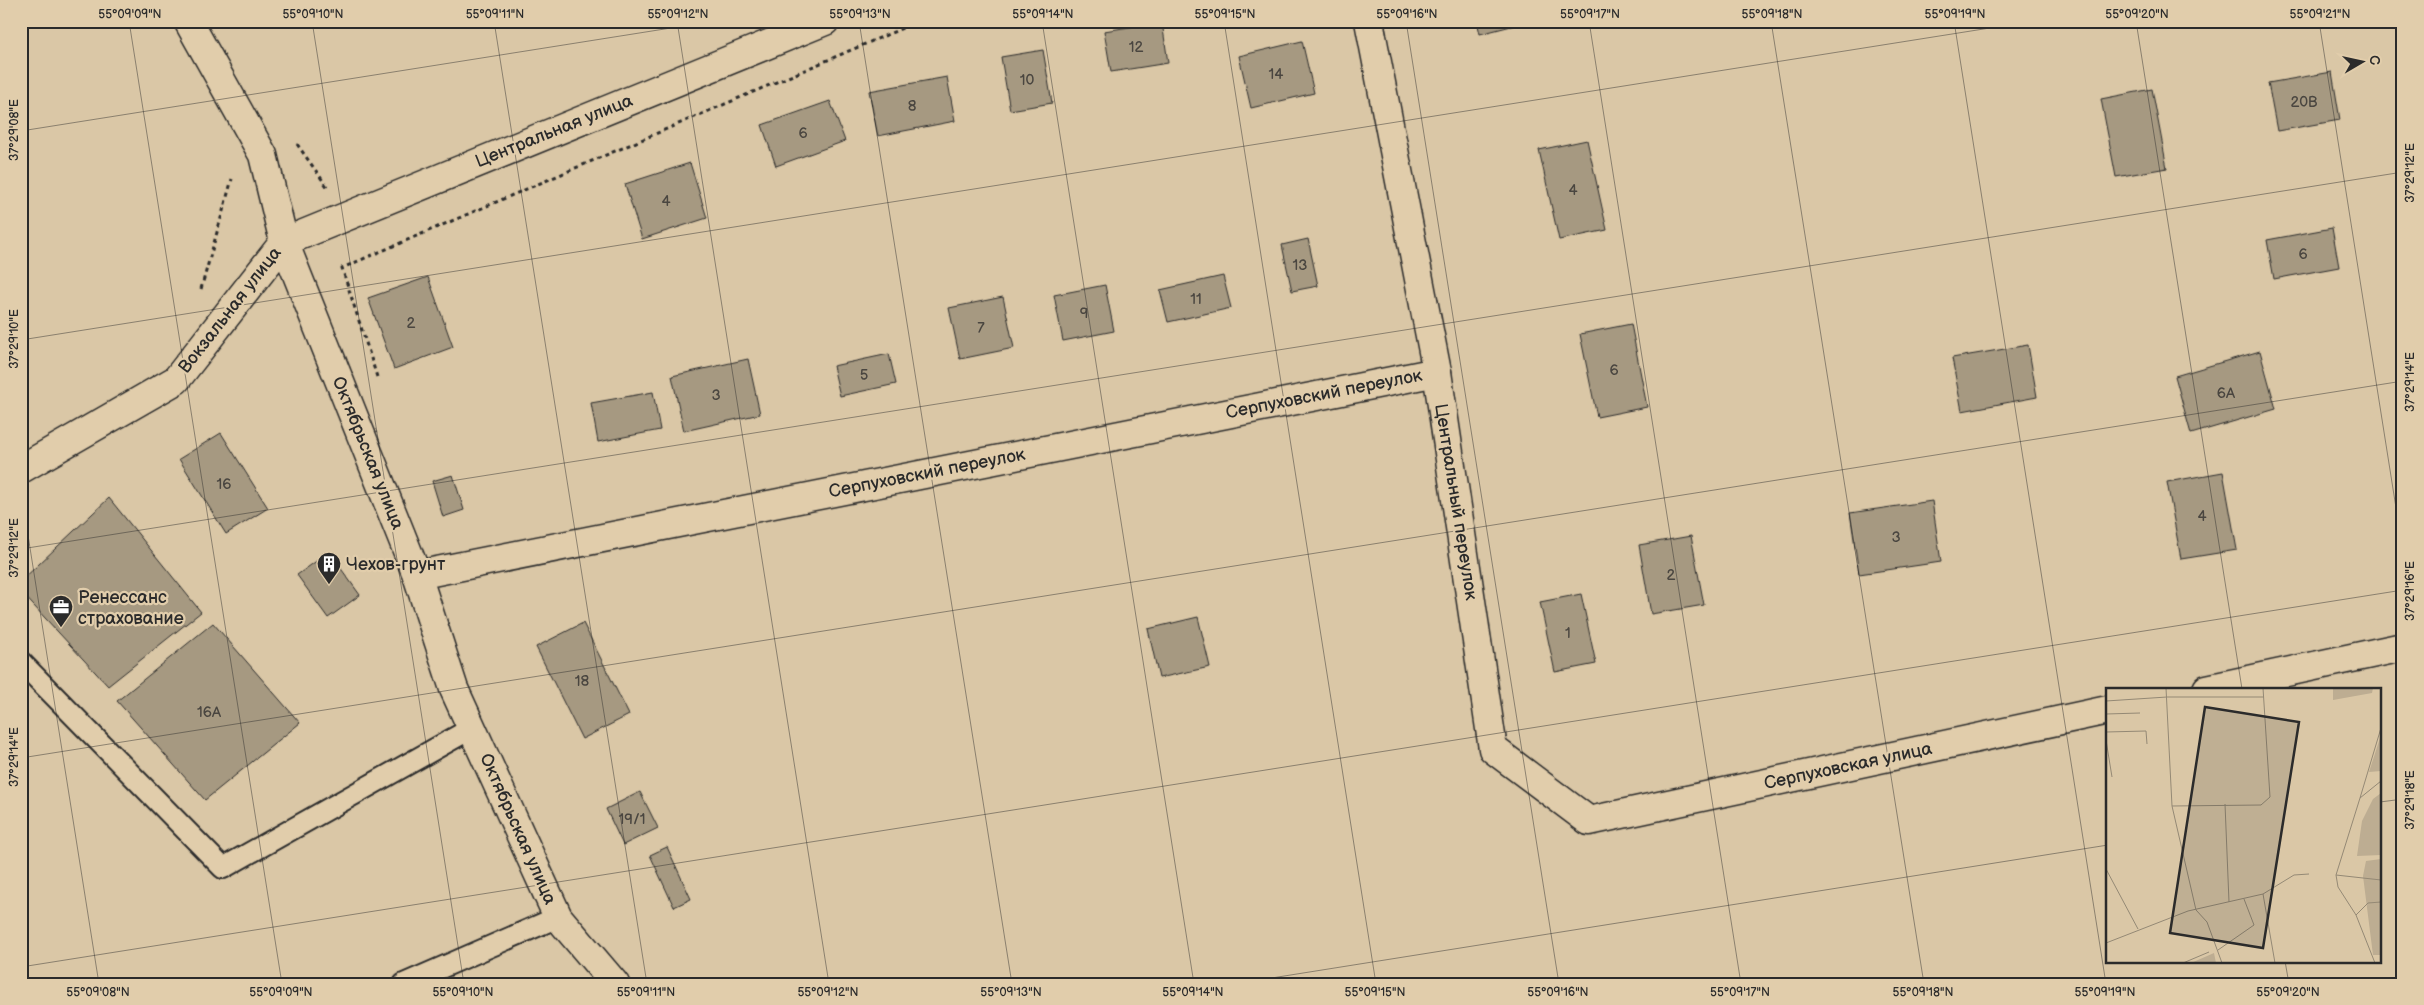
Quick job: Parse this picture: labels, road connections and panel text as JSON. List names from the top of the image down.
{
  "streets": {
    "street": [
      "Центральная улица",
      "Вокзальная улица",
      "Серпуховский переулок",
      "Октябрьская улица",
      "Центральный переулок",
      "Серпуховская улица"
    ]
  },
  "crossings": [
    ["Центральная улица", "Вокзальная улица"],
    ["Центральная улица", "Октябрьская улица"],
    ["Вокзальная улица", "Октябрьская улица"],
    ["Серпуховский переулок", "Октябрьская улица"],
    ["Серпуховский переулок", "Центральный переулок"],
    ["Центральный переулок", "Серпуховская улица"]
  ],
  "places": {
    "building": ["Чехов-грунт"],
    "office": ["Ренессанс страхование"]
  },
  "house_numbers": [
    "12",
    "14",
    "10",
    "20В",
    "8",
    "6",
    "4",
    "4",
    "6",
    "13",
    "11",
    "9",
    "2",
    "7",
    "6",
    "5",
    "6А",
    "3",
    "16",
    "4",
    "3",
    "2",
    "1",
    "18",
    "16А",
    "19/1"
  ],
  "north": "right",
  "coordinates": [
    "55°09'09\"N",
    "55°09'10\"N",
    "55°09'11\"N",
    "55°09'12\"N",
    "55°09'13\"N",
    "55°09'14\"N",
    "55°09'15\"N",
    "55°09'16\"N",
    "55°09'17\"N",
    "55°09'18\"N",
    "55°09'19\"N",
    "55°09'20\"N",
    "55°09'21\"N",
    "37°29'08\"E",
    "37°29'12\"E",
    "37°29'10\"E",
    "37°29'14\"E",
    "37°29'16\"E",
    "37°29'18\"E",
    "55°09'08\"N"
  ]
}
